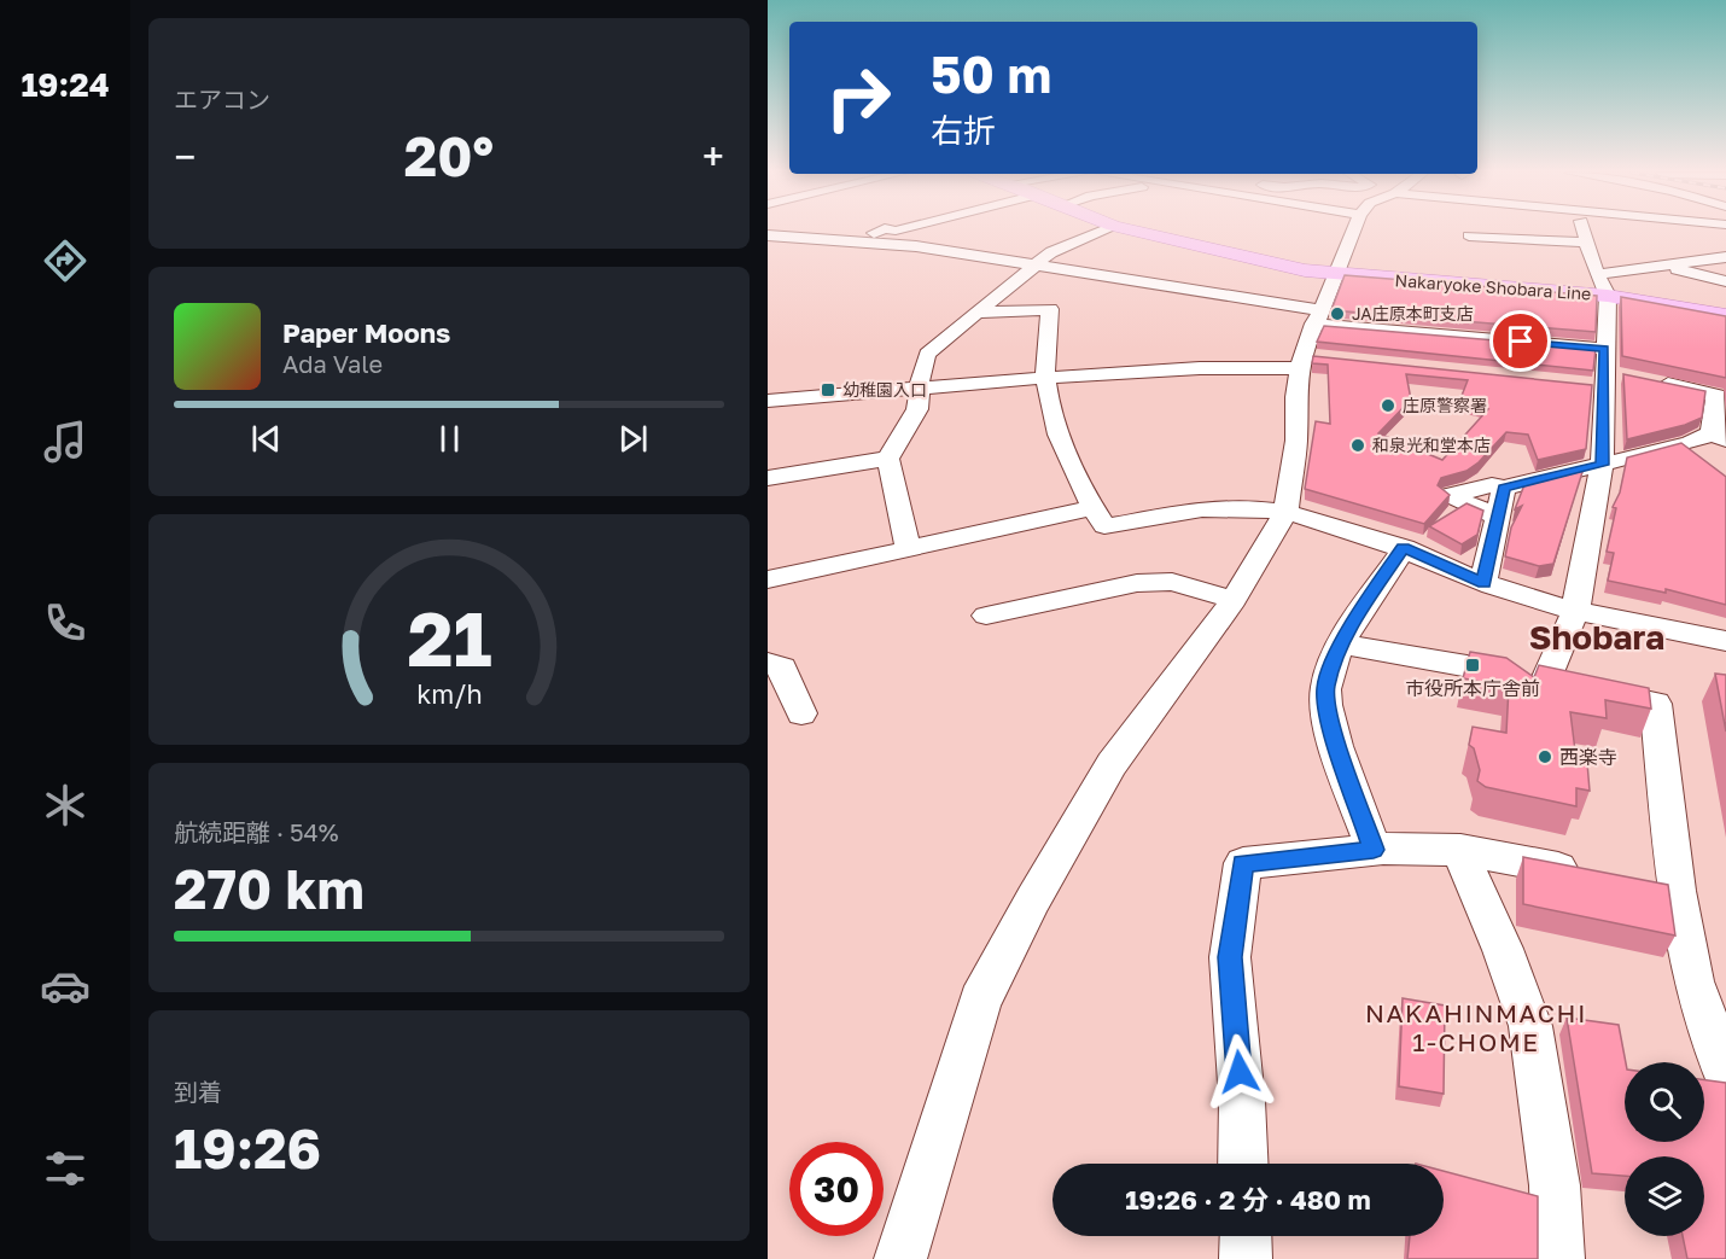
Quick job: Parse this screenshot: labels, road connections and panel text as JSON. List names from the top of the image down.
{
  "streets": {
    "main road": ["Nakaryoke Shobara Line"]
  },
  "districts": ["Shobara", "NAKAHINMACHI 1-CHOME"],
  "places": {
    "other": [
      "JA庄原本町支店",
      "庄原警察署",
      "和泉光和堂本店",
      "西楽寺"
    ],
    "transit": ["幼稚園入口", "市役所本庁舎前"]
  },
  "page": {
    "tabs": "19:24",
    "tile": [
      "エアコン",
      ["航続距離 · 54%", "270 km"],
      ["到着", "19:26"]
    ],
    "turn": ["50 m", "右折"],
    "heat": ["−", "20°", "+"],
    "song": ["Paper Moons", "Ada Vale"],
    "limit": "30",
    "trip": "19:26 · 2 分 · 480 m",
    "gauge": ["21", "km/h"]
  }
}
